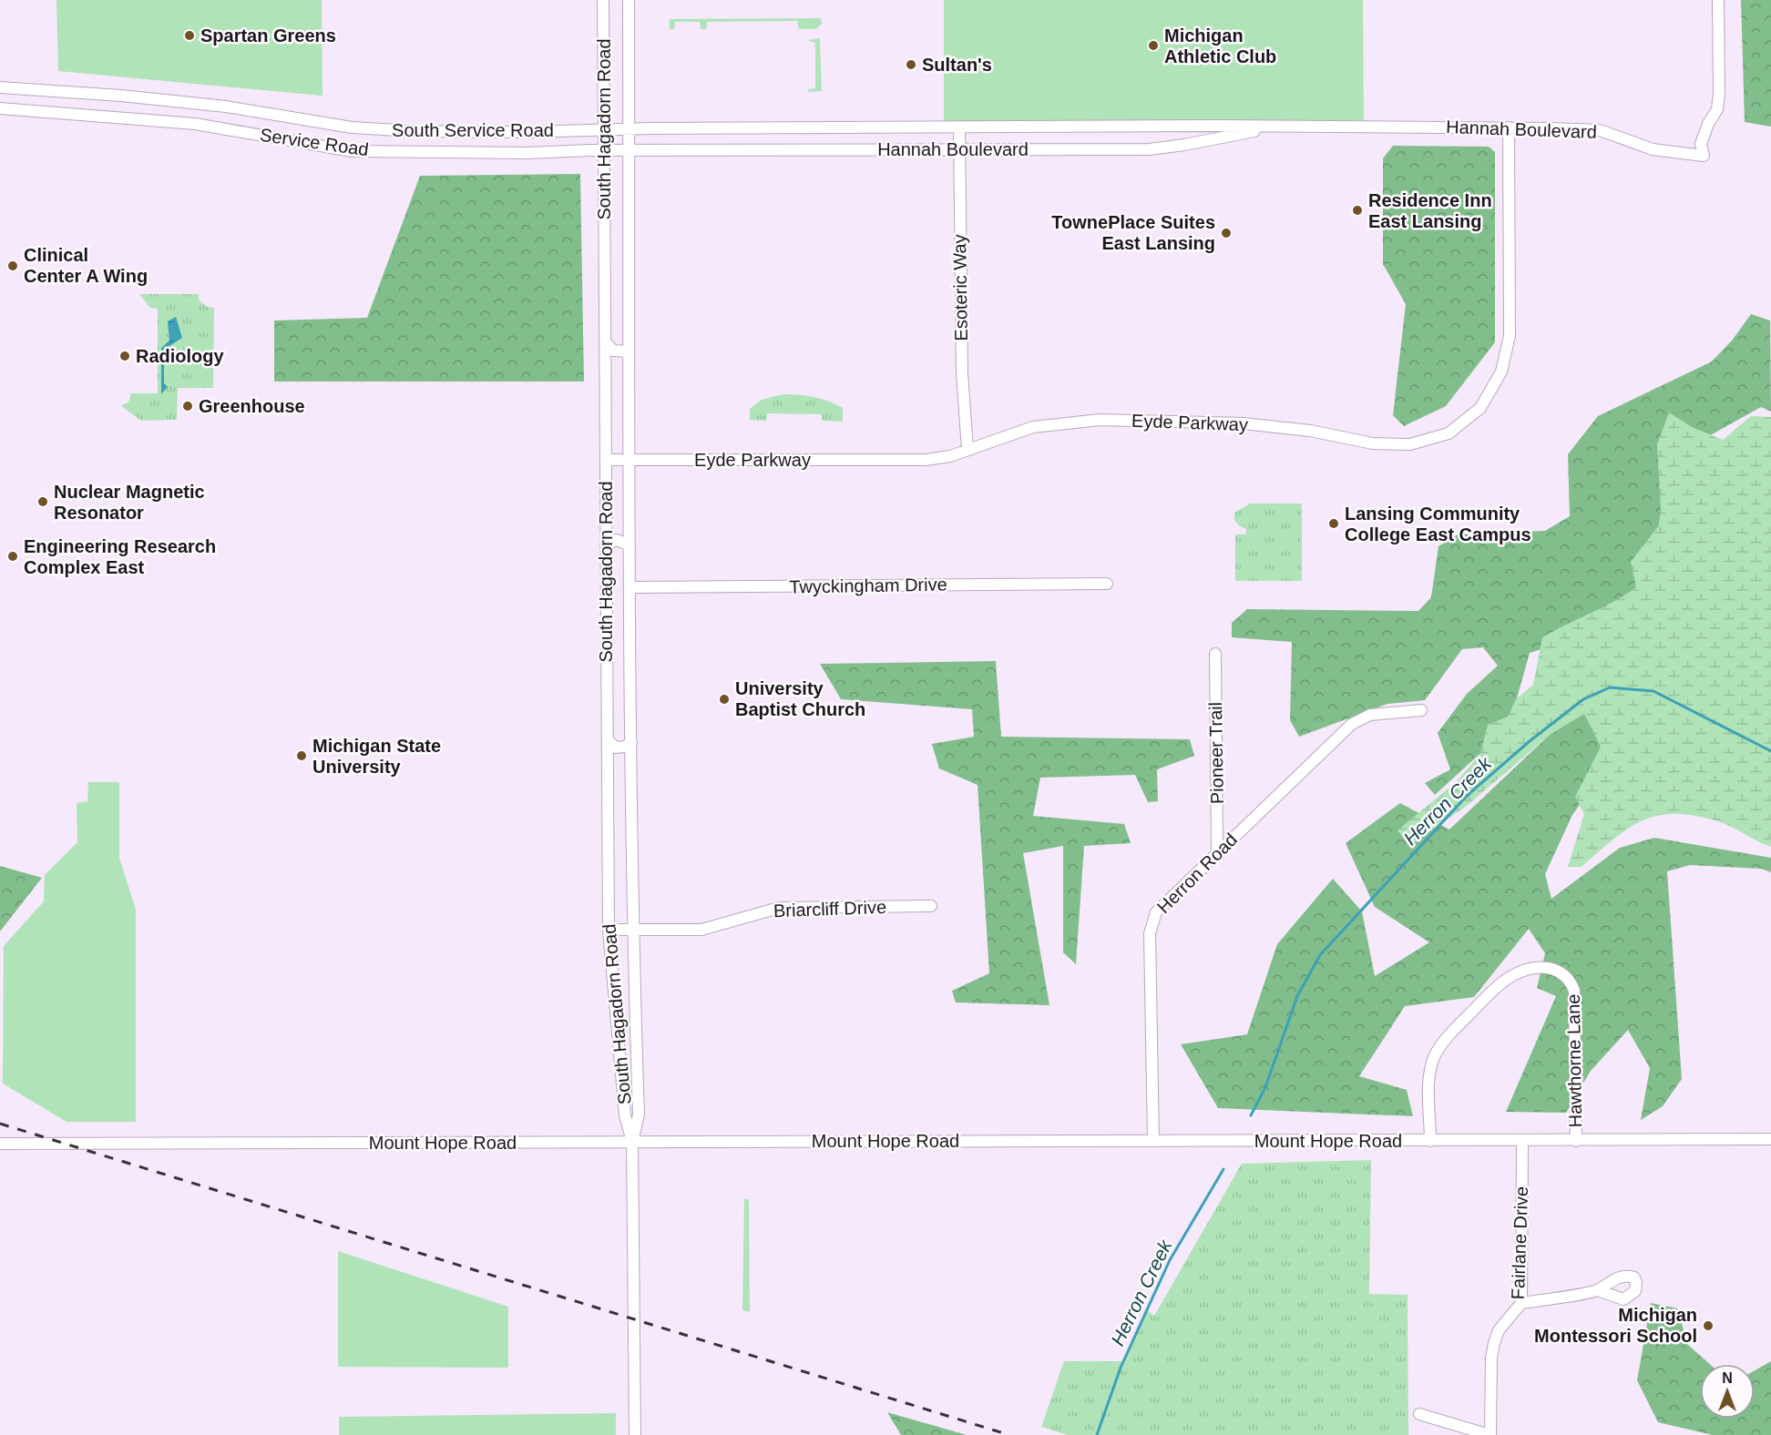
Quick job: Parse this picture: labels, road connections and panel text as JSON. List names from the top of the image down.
{
  "streets": {
    "street": [
      "South Hagadorn Road",
      "Hannah Boulevard",
      "South Service Road",
      "Service Road",
      "Esoteric Way",
      "Eyde Parkway",
      "Twyckingham Drive",
      "Pioneer Trail",
      "Herron Road",
      "Briarcliff Drive",
      "Hawthorne Lane",
      "Mount Hope Road",
      "Fairlane Drive"
    ]
  },
  "crossings": [
    ["South Hagadorn Road", "Hannah Boulevard"],
    ["South Hagadorn Road", "South Service Road"],
    ["South Hagadorn Road", "Service Road"],
    ["South Hagadorn Road", "Eyde Parkway"],
    ["South Hagadorn Road", "Twyckingham Drive"],
    ["South Hagadorn Road", "Briarcliff Drive"],
    ["South Hagadorn Road", "Mount Hope Road"],
    ["Hannah Boulevard", "South Service Road"],
    ["Hannah Boulevard", "Service Road"],
    ["Hannah Boulevard", "Esoteric Way"],
    ["Hannah Boulevard", "Eyde Parkway"],
    ["Esoteric Way", "Eyde Parkway"],
    ["Pioneer Trail", "Herron Road"],
    ["Herron Road", "Mount Hope Road"],
    ["Hawthorne Lane", "Mount Hope Road"],
    ["Mount Hope Road", "Fairlane Drive"]
  ],
  "water": ["Herron Creek"],
  "places": [
    "Spartan Greens",
    "Michigan Athletic Club",
    "Sultan's",
    "Residence Inn East Lansing",
    "TownePlace Suites East Lansing",
    "Clinical Center A Wing",
    "Radiology",
    "Greenhouse",
    "Nuclear Magnetic Resonator",
    "Lansing Community College East Campus",
    "Engineering Research Complex East",
    "University Baptist Church",
    "Michigan State University",
    "Michigan Montessori School"
  ],
  "north": "top"
}
